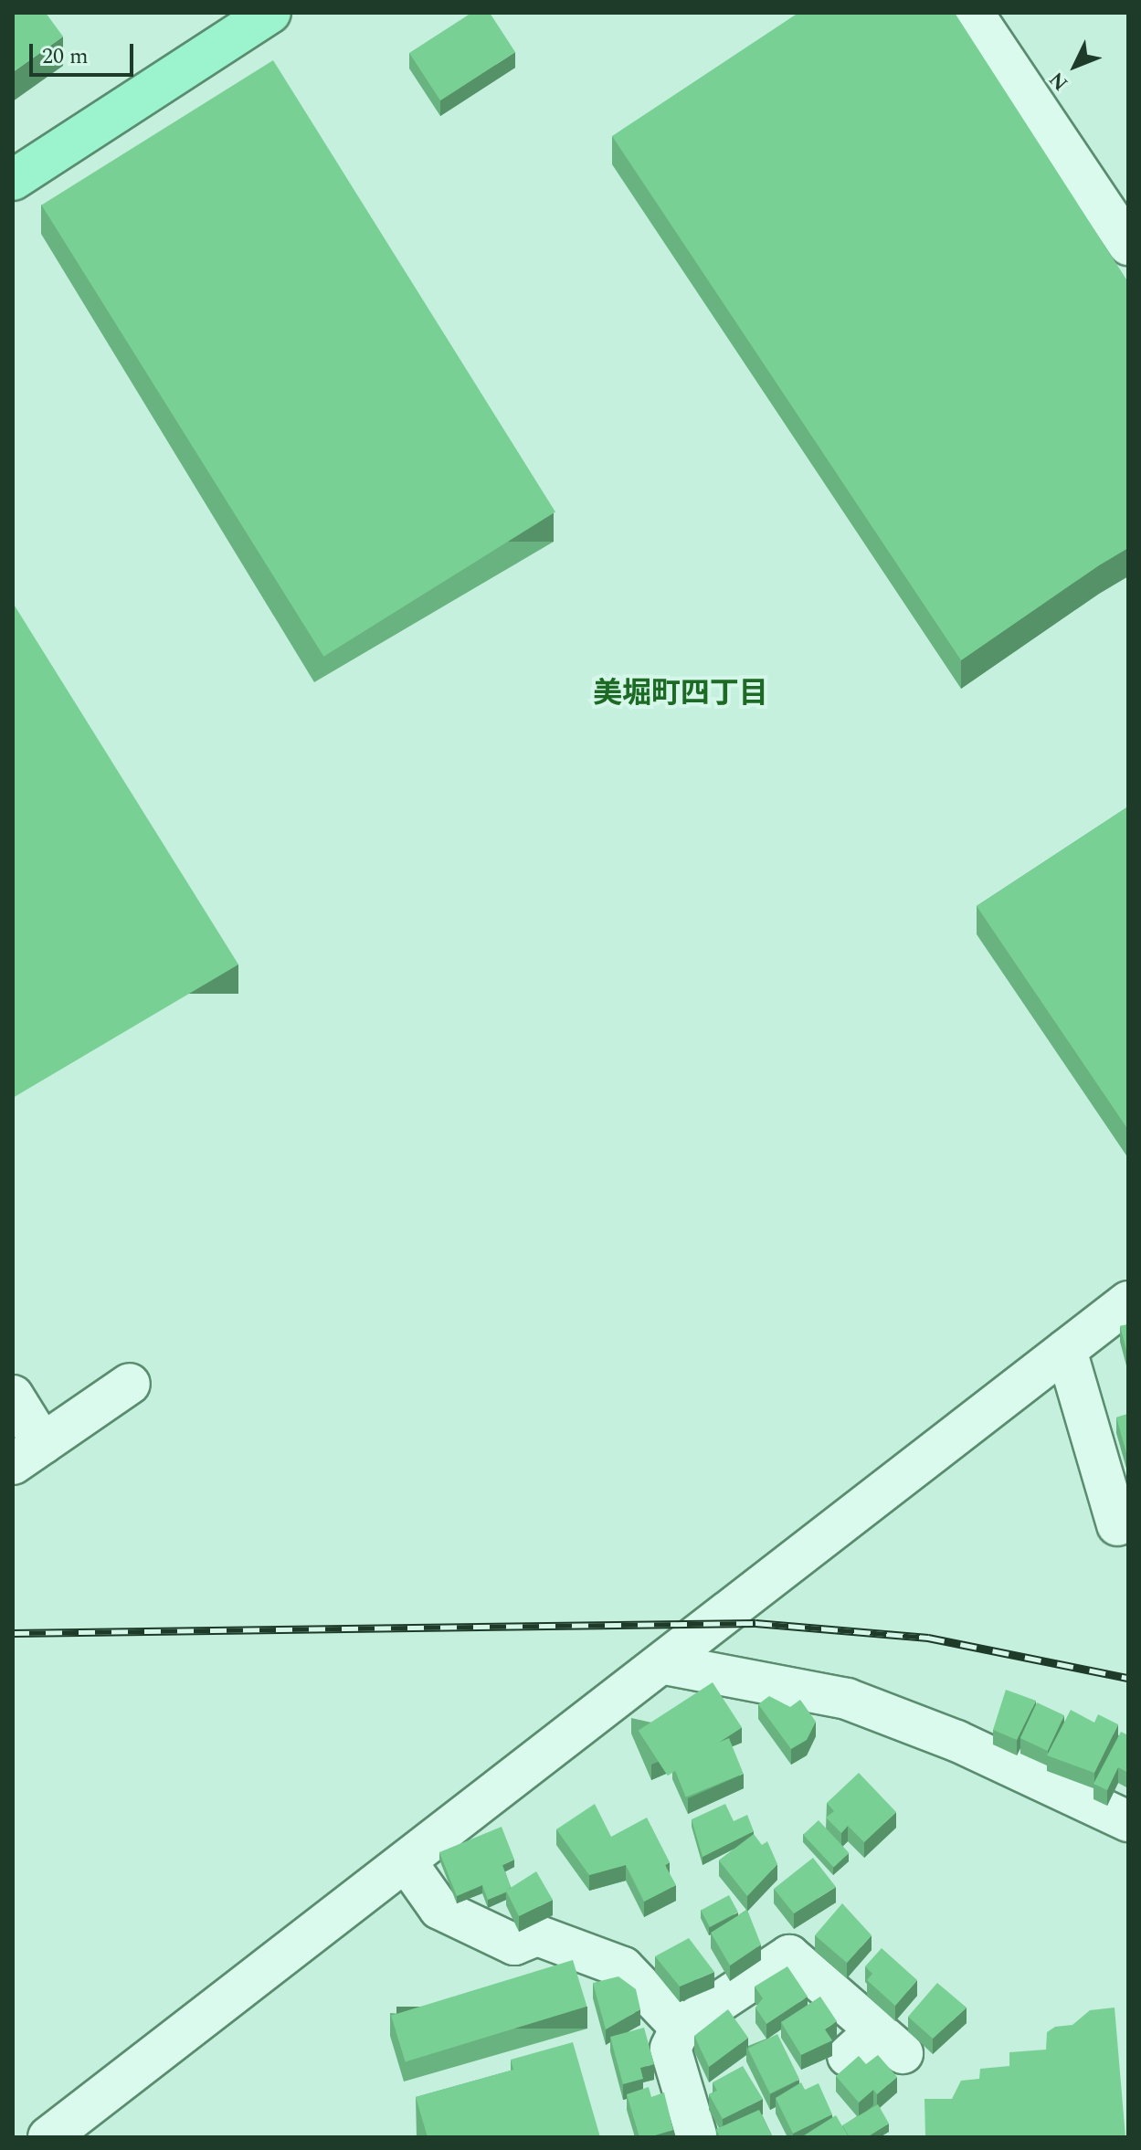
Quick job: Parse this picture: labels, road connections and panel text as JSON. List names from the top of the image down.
{
  "districts": ["美堀町四丁目"],
  "scale_bar": "20 m",
  "north": "bottom left"
}
